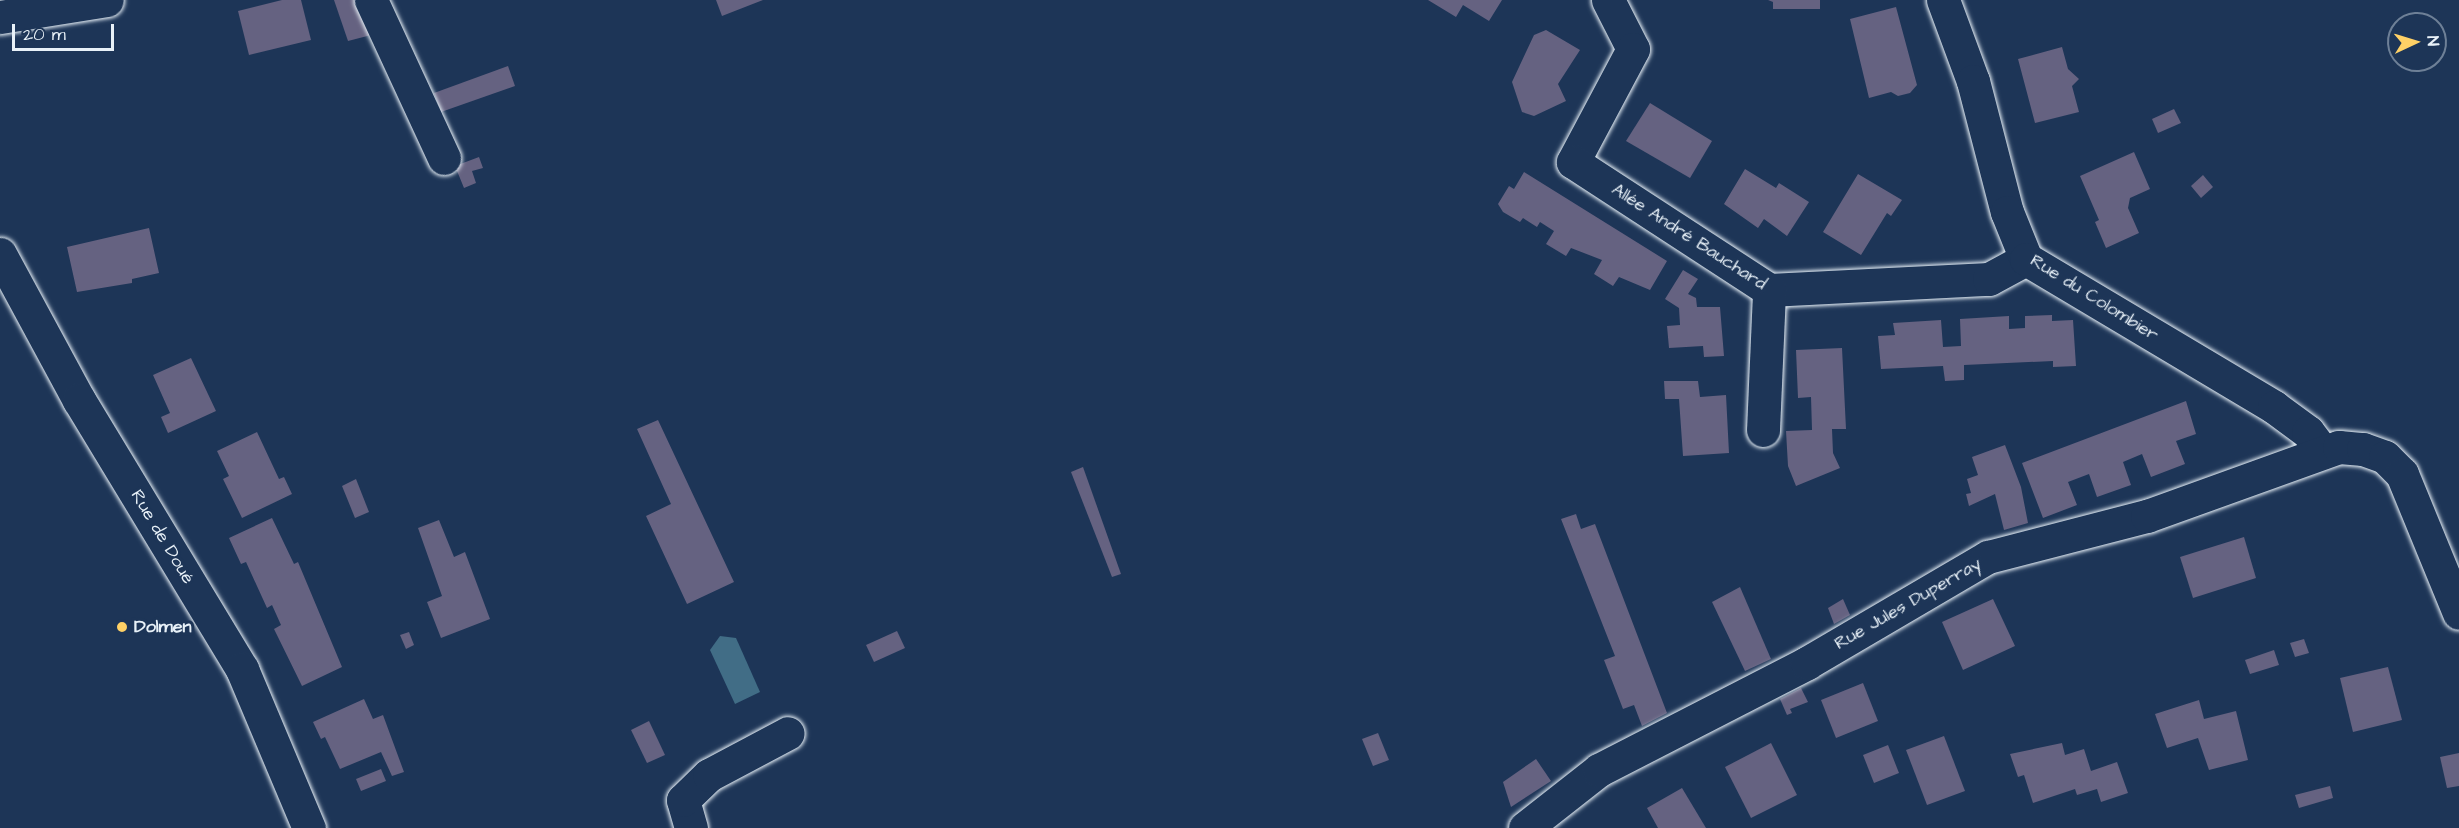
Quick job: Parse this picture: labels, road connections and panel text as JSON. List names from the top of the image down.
{
  "streets": {
    "street": [
      "Allée André Bauchard",
      "Rue du Colombier",
      "Rue de Doué",
      "Rue Jules Duperray"
    ]
  },
  "crossings": [
    ["Allée André Bauchard", "Rue du Colombier"],
    ["Rue du Colombier", "Rue Jules Duperray"]
  ],
  "places": ["Dolmen"],
  "scale_bar": "20 m",
  "north": "right"
}
